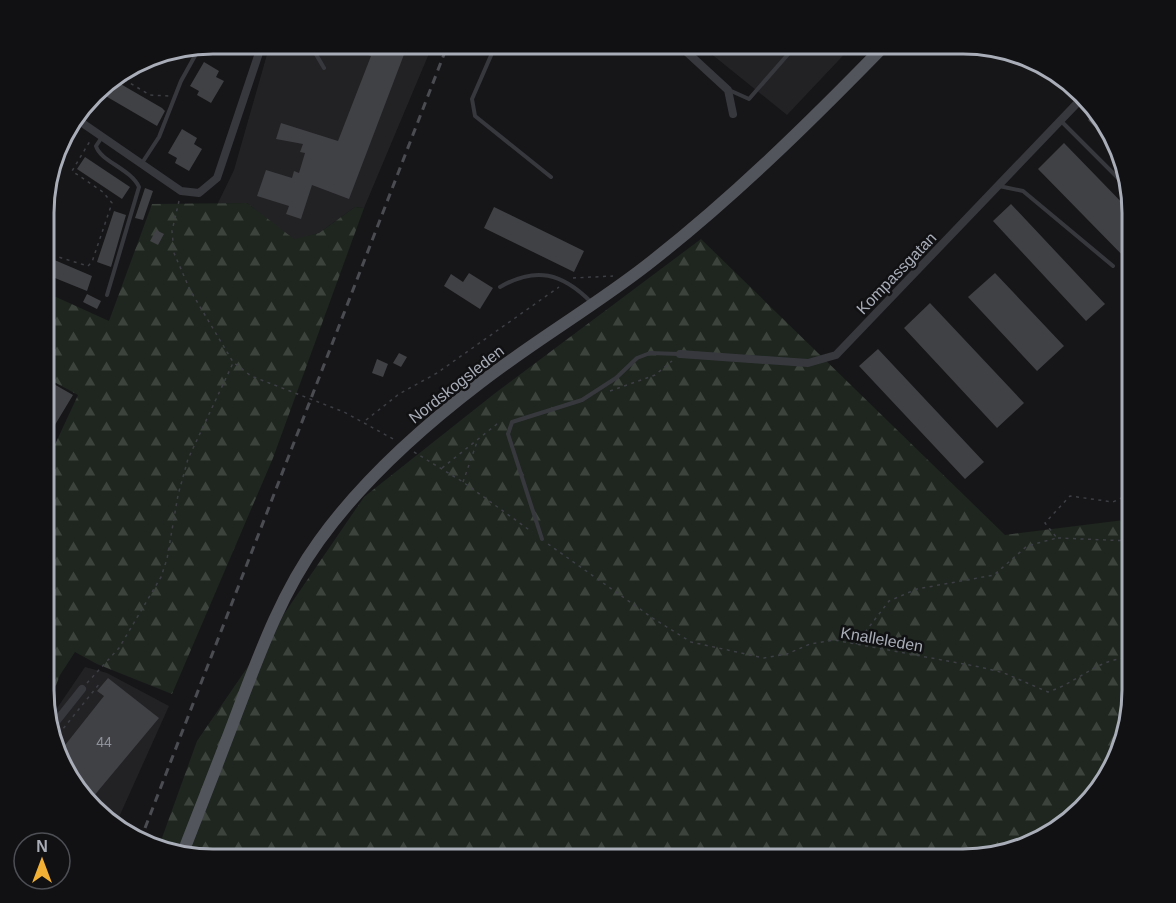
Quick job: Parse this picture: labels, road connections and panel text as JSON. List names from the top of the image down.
{
  "streets": {
    "main road": ["Nordskogsleden"],
    "street": ["Kompassgatan"],
    "path": ["Knalleleden"]
  },
  "house_numbers": ["44"],
  "north": "top"
}
